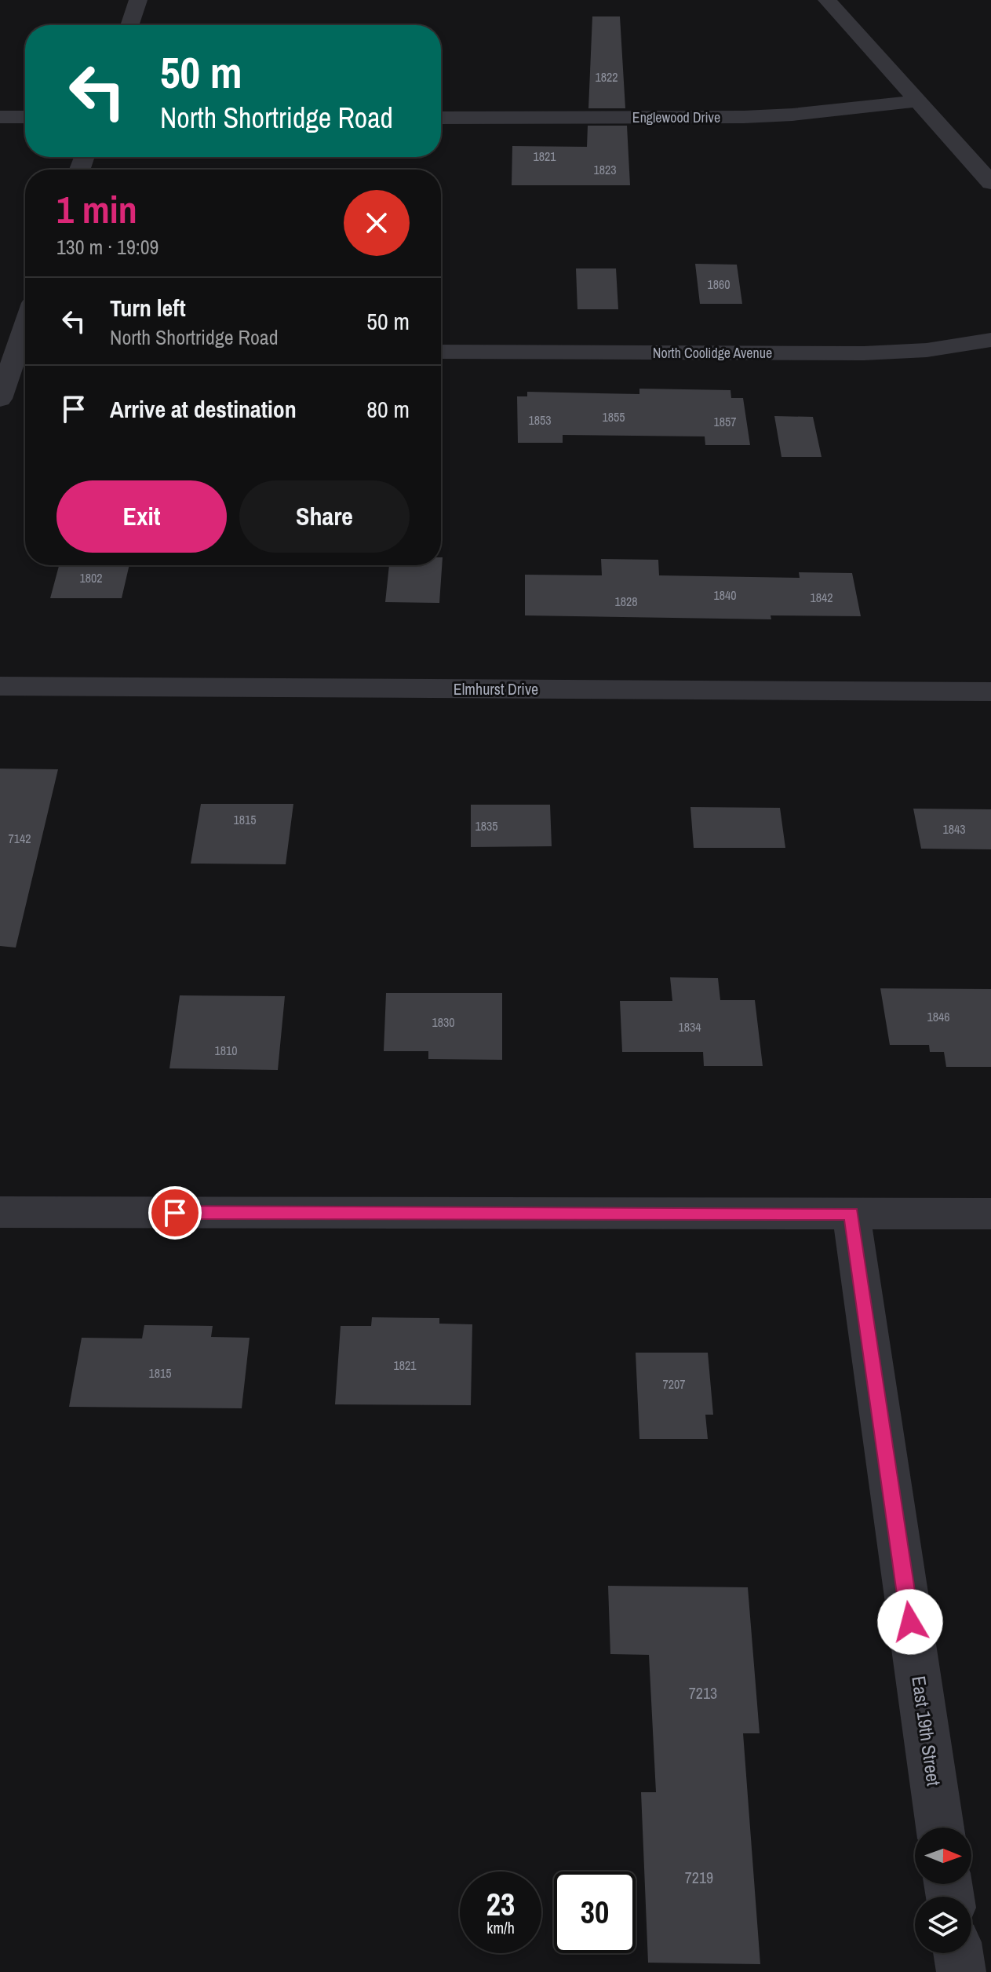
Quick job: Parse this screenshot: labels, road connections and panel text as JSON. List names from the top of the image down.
{
  "streets": {
    "street": [
      "Englewood Drive",
      "North Coolidge Avenue",
      "Elmhurst Drive",
      "East 19th Street"
    ]
  },
  "house_numbers": [
    "1822",
    "1821",
    "1823",
    "1860",
    "1855",
    "1853",
    "1857",
    "1802",
    "1840",
    "1842",
    "1828",
    "1815",
    "1835",
    "1843",
    "7142",
    "1846",
    "1830",
    "1834",
    "1810",
    "1821",
    "1815",
    "7207",
    "7213",
    "7219"
  ],
  "north": "right",
  "page": {
    "turn": ["50 m", "North Shortridge Road"],
    "heading": ["1 min", "130 m · 19:09"],
    "list": [
      {
        "name": "Turn left",
        "note": "North Shortridge Road",
        "value": "50 m"
      },
      {
        "name": "Arrive at destination",
        "value": "80 m"
      }
    ],
    "buttons": ["Exit", "Share"],
    "speed": "23 km/h",
    "limit": "30"
  }
}
